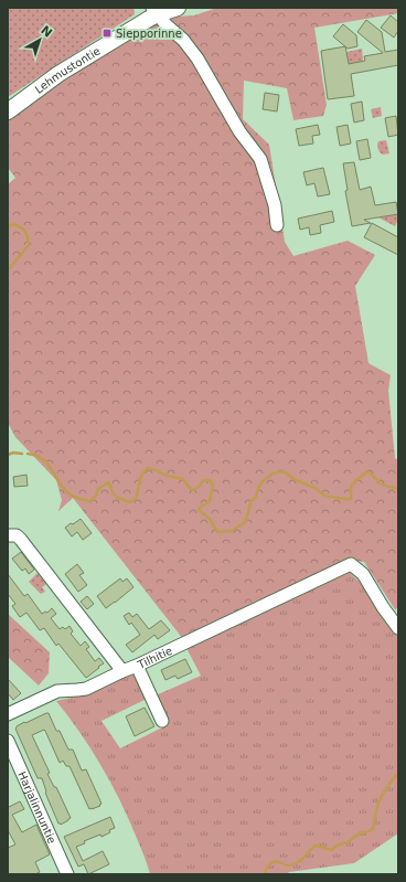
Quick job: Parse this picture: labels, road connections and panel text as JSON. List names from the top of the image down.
{
  "streets": {
    "main road": ["Lehmustontie"],
    "street": ["Tilhitie", "Harjalinnuntie"]
  },
  "places": {
    "transit": ["Siepporinne"]
  },
  "north": "top right"
}
